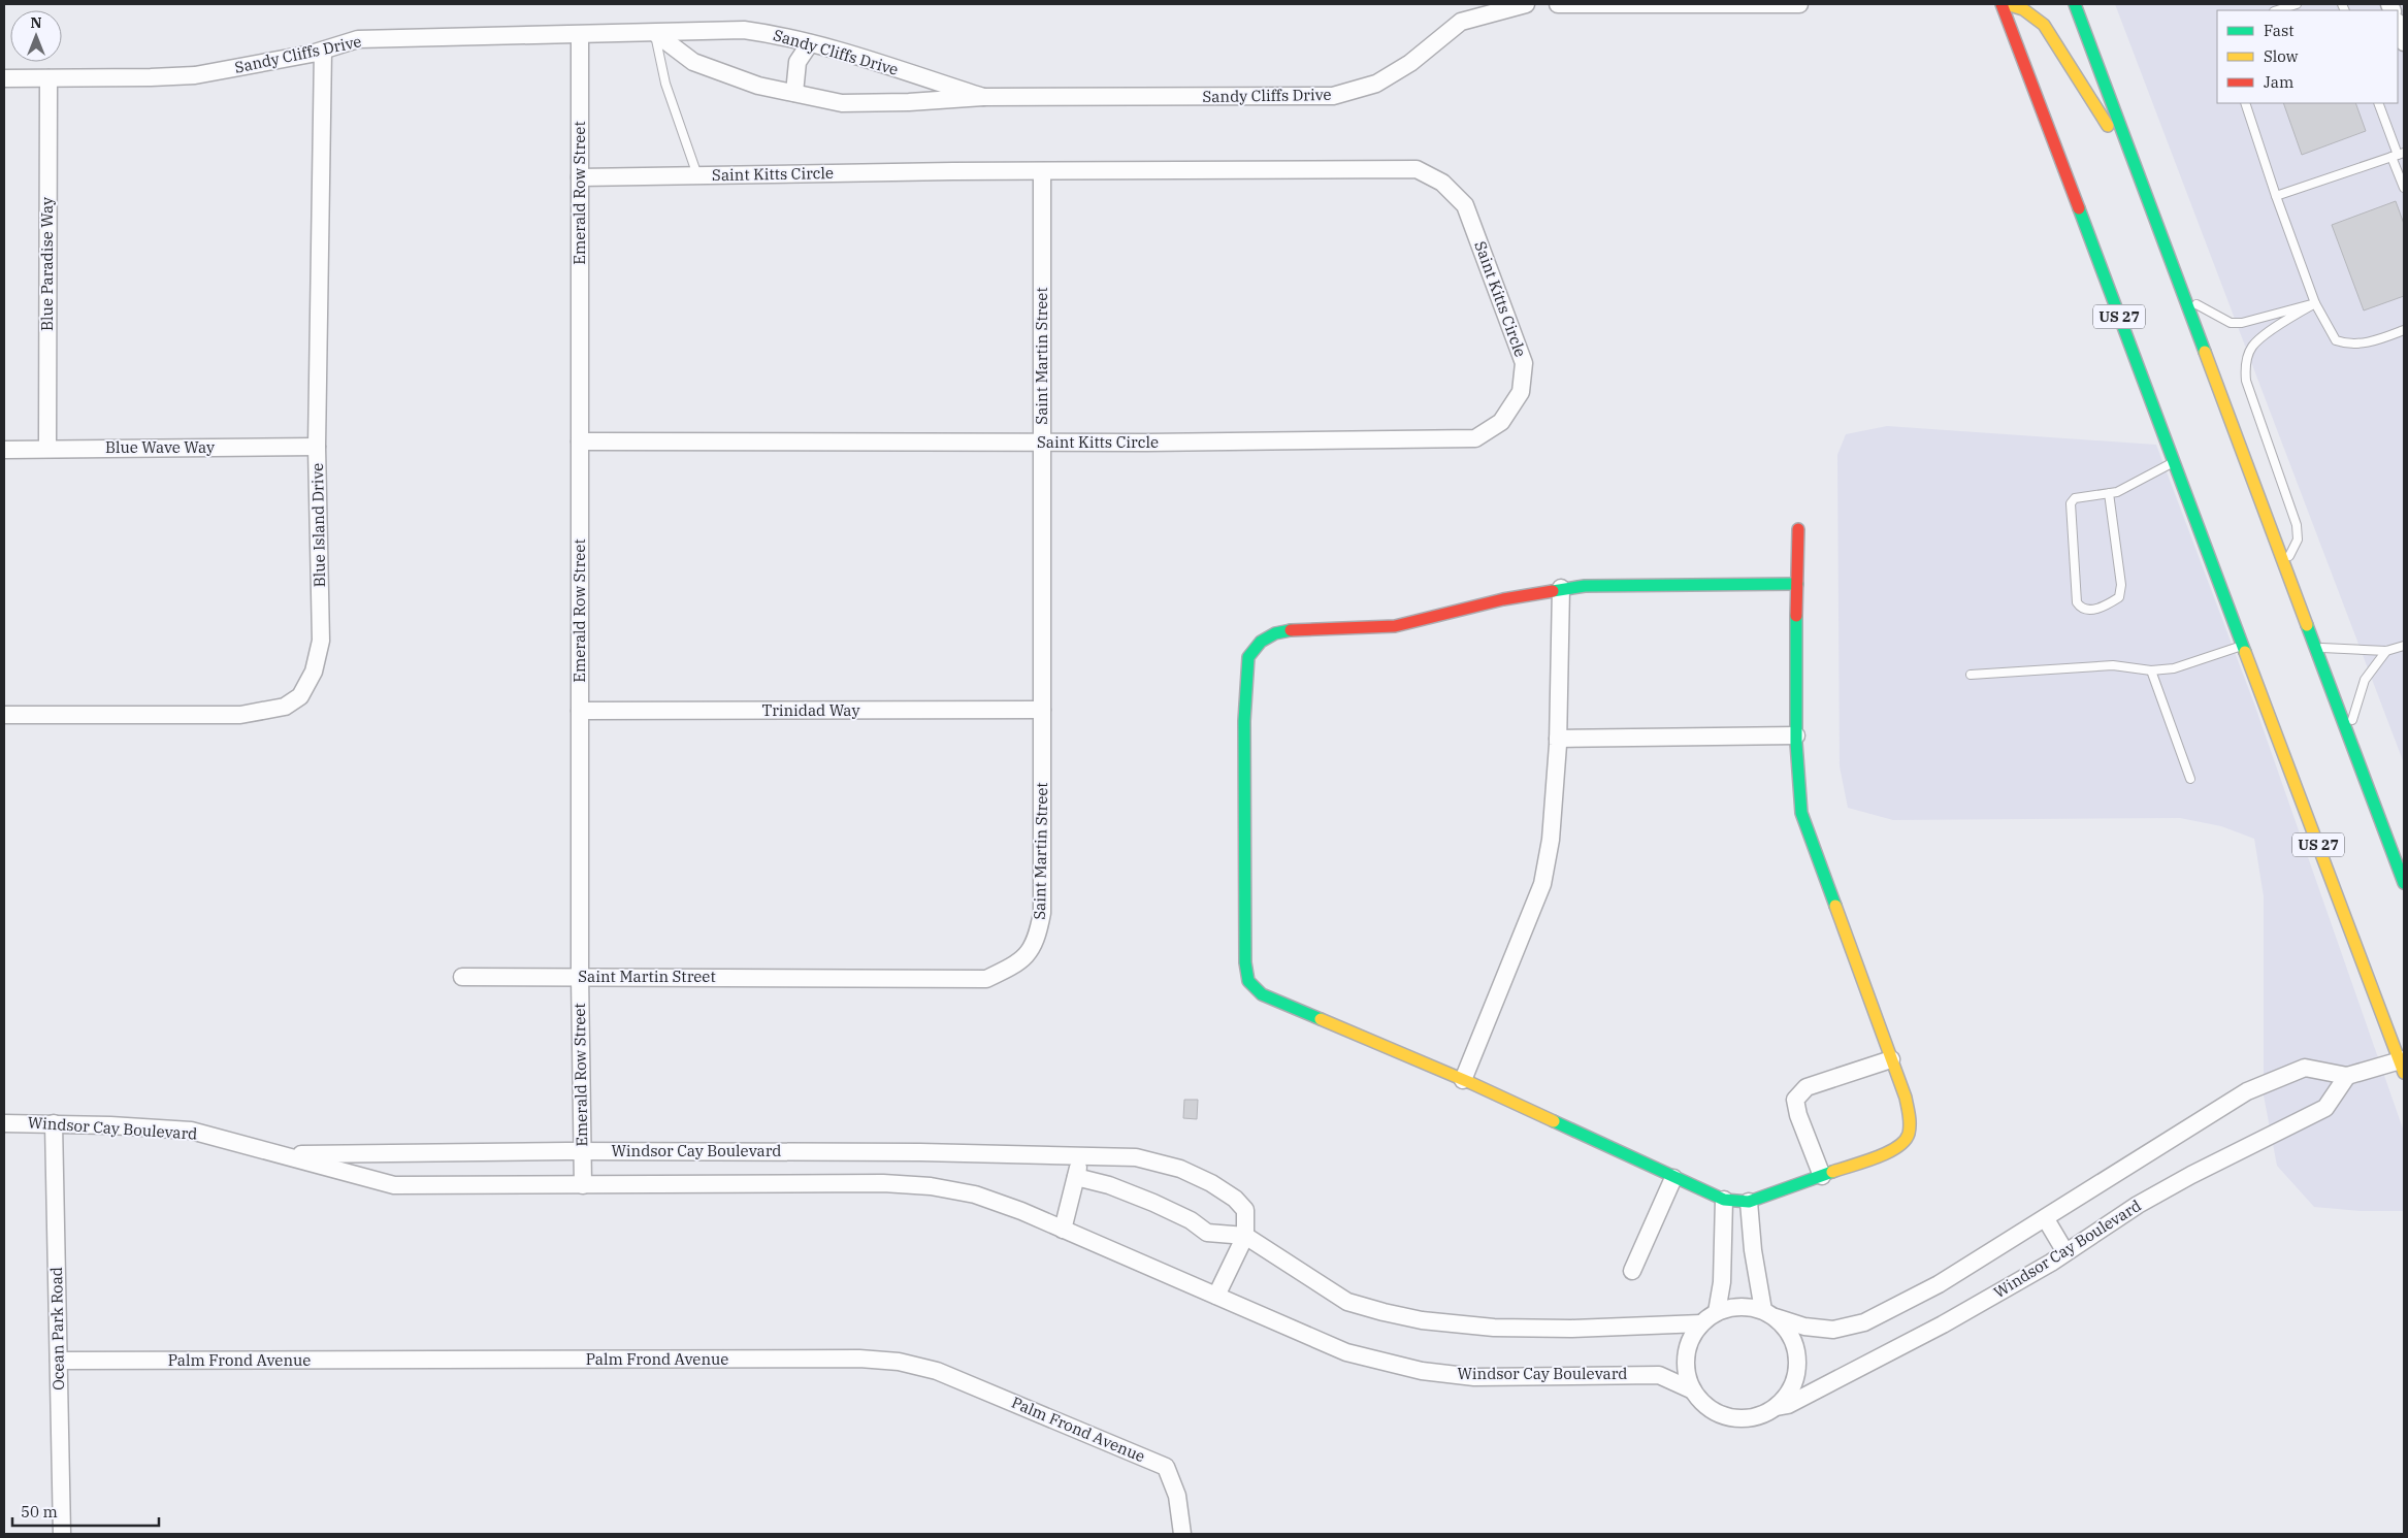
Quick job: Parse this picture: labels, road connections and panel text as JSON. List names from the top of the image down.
{
  "streets": {
    "main road": ["US 27"],
    "street": [
      "Sandy Cliffs Drive",
      "Saint Kitts Circle",
      "Emerald Row Street",
      "Blue Paradise Way",
      "Saint Martin Street",
      "Blue Wave Way",
      "Blue Island Drive",
      "Trinidad Way",
      "Windsor Cay Boulevard",
      "Ocean Park Road",
      "Palm Frond Avenue"
    ]
  },
  "crossings": [
    ["Sandy Cliffs Drive", "Emerald Row Street"],
    ["Sandy Cliffs Drive", "Blue Paradise Way"],
    ["Sandy Cliffs Drive", "Blue Island Drive"],
    ["Saint Kitts Circle", "Emerald Row Street"],
    ["Saint Kitts Circle", "Saint Martin Street"],
    ["Emerald Row Street", "Saint Martin Street"],
    ["Emerald Row Street", "Trinidad Way"],
    ["Emerald Row Street", "Windsor Cay Boulevard"],
    ["Blue Paradise Way", "Blue Wave Way"],
    ["Saint Martin Street", "Trinidad Way"],
    ["Blue Wave Way", "Blue Island Drive"],
    ["Windsor Cay Boulevard", "Ocean Park Road"],
    ["Ocean Park Road", "Palm Frond Avenue"]
  ],
  "legend": ["Fast", "Slow", "Jam"],
  "scale_bar": "50 m",
  "north": "top"
}
